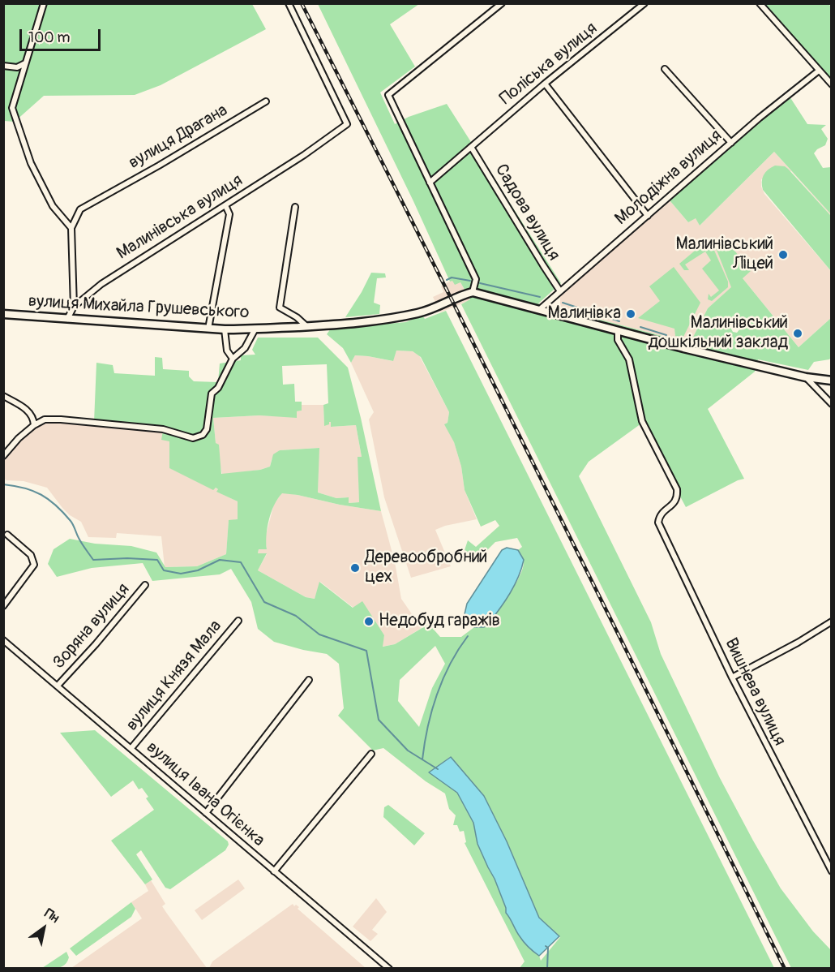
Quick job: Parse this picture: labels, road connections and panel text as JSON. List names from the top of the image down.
{
  "streets": {
    "street": [
      "Поліська вулиця",
      "вулиця Драгана",
      "Молодіжна вулиця",
      "Садова вулиця",
      "Малинівська вулиця",
      "вулиця Михайла Грушевського",
      "Зоряна вулиця",
      "вулиця Князя Мала",
      "Вишнева вулиця",
      "вулиця Івана Огієнка"
    ]
  },
  "crossings": [
    ["Поліська вулиця", "Садова вулиця"],
    ["Молодіжна вулиця", "Садова вулиця"],
    ["Зоряна вулиця", "вулиця Івана Огієнка"],
    ["вулиця Князя Мала", "вулиця Івана Огієнка"]
  ],
  "places": [
    "Малинівський Ліцей",
    "Малинівка",
    "Малинівський дошкільний заклад",
    "Деревообробний цех",
    "Недобуд гаражів"
  ],
  "scale_bar": "100 m",
  "north": "top right"
}
